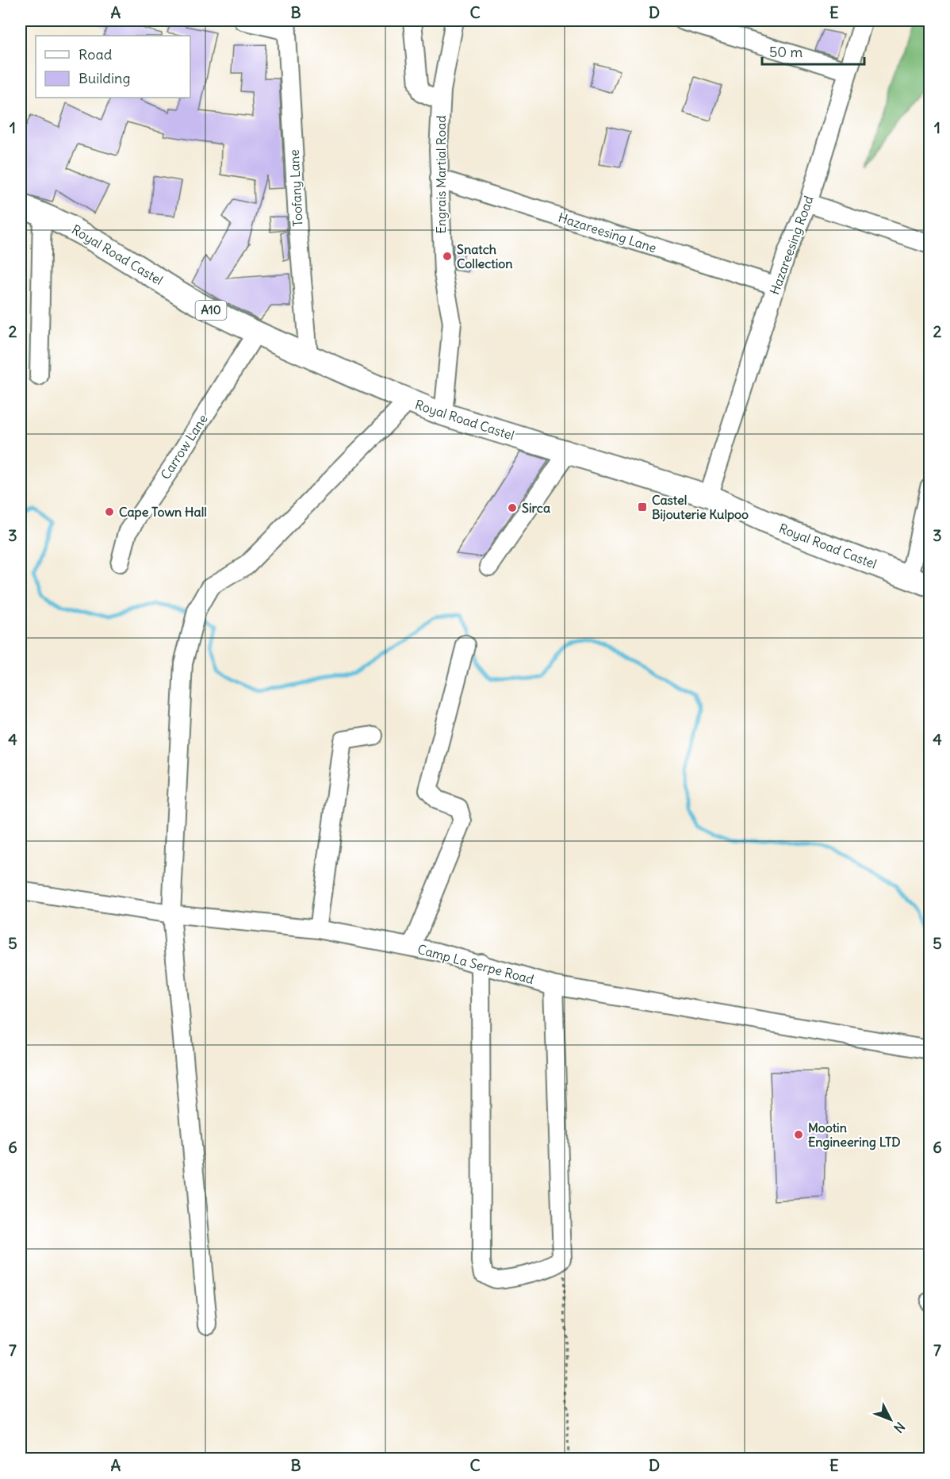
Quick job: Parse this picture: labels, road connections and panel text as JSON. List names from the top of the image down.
{
  "streets": {
    "main road": ["Royal Road Castel", "A10"],
    "street": [
      "Engrais Martial Road",
      "Toofany Lane",
      "Hazareesing Lane",
      "Hazareesing Road",
      "Carrow Lane",
      "Camp La Serpe Road"
    ]
  },
  "crossings": [
    ["Engrais Martial Road", "Hazareesing Lane"],
    ["Engrais Martial Road", "Royal Road Castel"],
    ["Toofany Lane", "Royal Road Castel"],
    ["Hazareesing Lane", "Hazareesing Road"],
    ["Hazareesing Road", "Royal Road Castel"],
    ["Royal Road Castel", "Carrow Lane"]
  ],
  "places": {
    "other": [
      "Snatch Collection",
      "Sirca",
      "Cape Town Hall",
      "Mootin Engineering LTD"
    ],
    "transit": ["Castel Bijouterie Kulpoo"]
  },
  "legend": ["Road", "Building"],
  "scale_bar": "50 m",
  "north": "bottom right",
  "grid": {
    "columns": [
      "A",
      "B",
      "C",
      "D",
      "E"
    ],
    "rows": [
      "1",
      "2",
      "3",
      "4",
      "5",
      "6",
      "7"
    ]
  }
}
